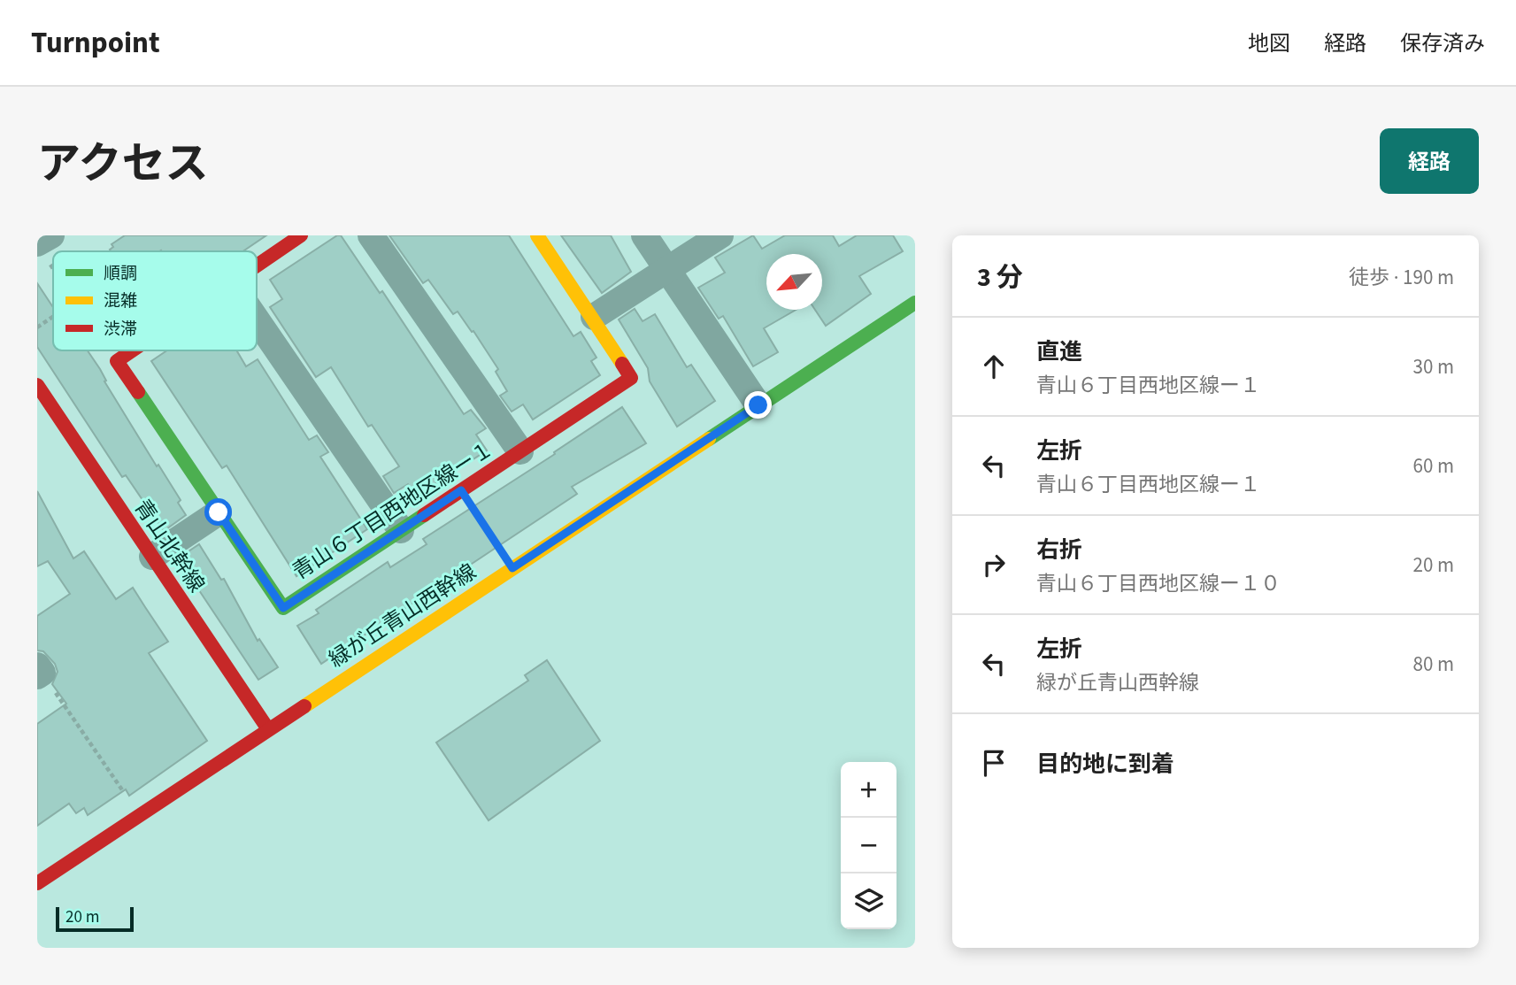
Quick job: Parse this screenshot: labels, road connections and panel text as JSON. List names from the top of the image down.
{
  "streets": {
    "street": ["青山６丁目西地区線ー１", "青山北幹線", "緑が丘青山西幹線"]
  },
  "crossings": [
    ["青山北幹線", "緑が丘青山西幹線"]
  ],
  "legend": ["順調", "混雑", "渋滞"],
  "scale_bar": "20 m",
  "north": "bottom left",
  "page": {
    "header": "Turnpoint",
    "nav": ["地図", "経路", "保存済み"],
    "title": "アクセス",
    "buttons": "経路",
    "heading": ["3 分", "徒歩 · 190 m"],
    "list": [
      ["直進", "青山６丁目西地区線ー１", "30 m"],
      ["左折", "青山６丁目西地区線ー１", "60 m"],
      ["右折", "青山６丁目西地区線ー１０", "20 m"],
      ["左折", "緑が丘青山西幹線", "80 m"],
      "目的地に到着"
    ],
    "map_buttons": ["+", "−"],
    "scale": "20 m"
  }
}
